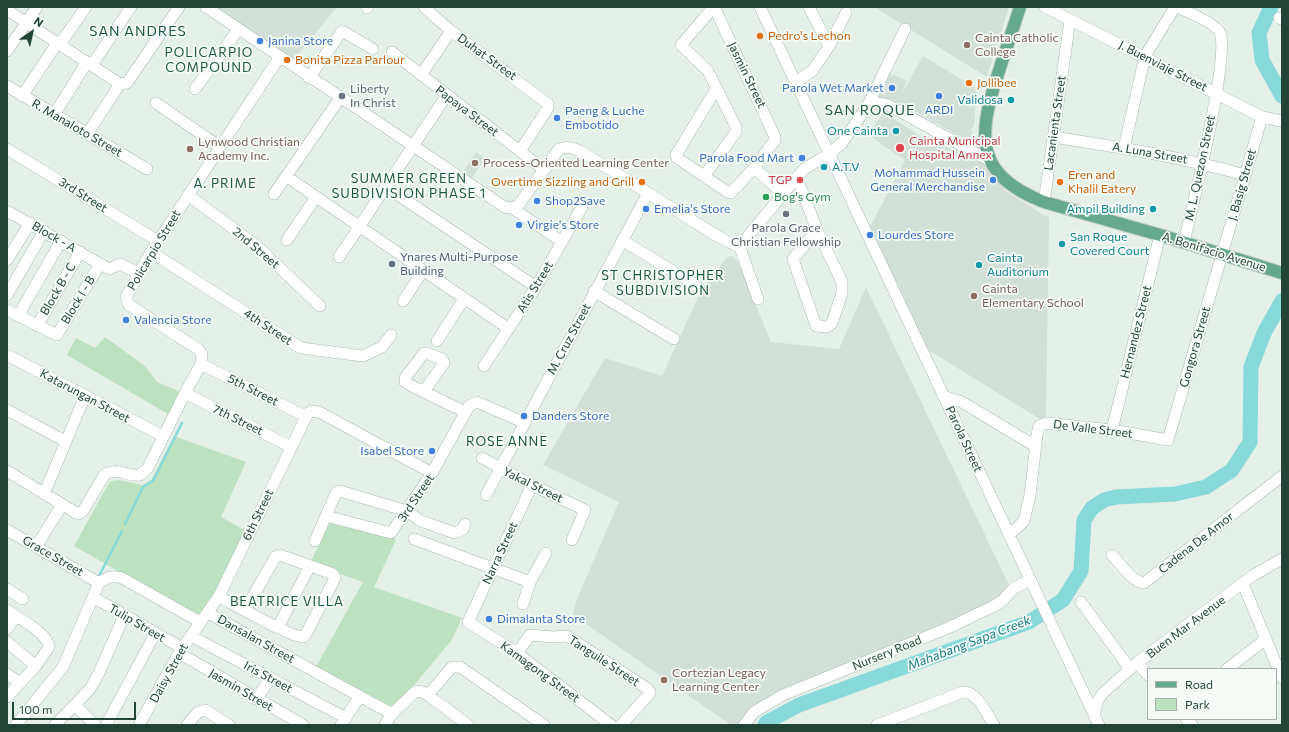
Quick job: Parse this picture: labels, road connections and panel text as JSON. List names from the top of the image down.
{
  "streets": {
    "main road": ["A. Bonifacio Avenue"],
    "street": [
      "Duhat Street",
      "J. Buenviaje Street",
      "Jasmin Street",
      "Papaya Street",
      "Lacanienta Street",
      "R. Manaloto Street",
      "A. Luna Street",
      "M. L. Quezon Street",
      "J. Basig Street",
      "3rd Street",
      "Block - A",
      "2nd Street",
      "Policarpio Street",
      "Atis Street",
      "Block B - C",
      "Block I - B",
      "4th Street",
      "Hernandez Street",
      "M. Cruz Street",
      "Gongora Street",
      "5th Street",
      "Katarungan Street",
      "7th Street",
      "De Valle Street",
      "Parola Street",
      "Yakal Street",
      "6th Street",
      "Cadena De Amor",
      "Narra Street",
      "Grace Street",
      "Tulip Street",
      "Buen Mar Avenue",
      "Dansalan Street",
      "Nursery Road",
      "Tanguile Street",
      "Kamagong Street",
      "Daisy Street",
      "Iris Street"
    ]
  },
  "crossings": [
    ["Duhat Street", "Papaya Street"],
    ["J. Buenviaje Street", "Lacanienta Street"],
    ["J. Buenviaje Street", "M. L. Quezon Street"],
    ["J. Buenviaje Street", "J. Basig Street"],
    ["Jasmin Street", "Tulip Street"],
    ["Jasmin Street", "Daisy Street"],
    ["Lacanienta Street", "A. Luna Street"],
    ["Lacanienta Street", "A. Bonifacio Avenue"],
    ["A. Luna Street", "M. L. Quezon Street"],
    ["A. Luna Street", "J. Basig Street"],
    ["M. L. Quezon Street", "A. Bonifacio Avenue"],
    ["J. Basig Street", "A. Bonifacio Avenue"],
    ["J. Basig Street", "Gongora Street"],
    ["3rd Street", "Policarpio Street"],
    ["3rd Street", "M. Cruz Street"],
    ["Block - A", "Block B - C"],
    ["Block - A", "Block I - B"],
    ["2nd Street", "Policarpio Street"],
    ["Policarpio Street", "4th Street"],
    ["Policarpio Street", "5th Street"],
    ["A. Bonifacio Avenue", "Hernandez Street"],
    ["A. Bonifacio Avenue", "Gongora Street"],
    ["Block B - C", "Block I - B"],
    ["Hernandez Street", "De Valle Street"],
    ["M. Cruz Street", "Yakal Street"],
    ["Gongora Street", "De Valle Street"],
    ["5th Street", "6th Street"],
    ["7th Street", "6th Street"],
    ["De Valle Street", "Parola Street"],
    ["Parola Street", "Buen Mar Avenue"],
    ["Parola Street", "Nursery Road"],
    ["Yakal Street", "Narra Street"],
    ["6th Street", "Dansalan Street"],
    ["Narra Street", "Kamagong Street"],
    ["Grace Street", "Dansalan Street"],
    ["Tulip Street", "Daisy Street"],
    ["Dansalan Street", "Daisy Street"],
    ["Tanguile Street", "Kamagong Street"],
    ["Daisy Street", "Iris Street"]
  ],
  "districts": [
    "SAN ANDRES",
    "POLICARPIO COMPOUND",
    "SAN ROQUE",
    "SUMMER GREEN SUBDIVISION PHASE 1",
    "A. PRIME",
    "ST CHRISTOPHER SUBDIVISION",
    "ROSE ANNE",
    "BEATRICE VILLA"
  ],
  "water": ["Mahabang Sapa Creek"],
  "places": [
    "Pedro's Lechon",
    "Janina Store",
    "Cainta Catholic College",
    "Bonita Pizza Parlour",
    "Jollibee",
    "Parola Wet Market",
    "Liberty In Christ",
    "ARDI",
    "Validosa",
    "Paeng & Luche Embotido",
    "One Cainta",
    "Cainta Municipal Hospital Annex",
    "Lynwood Christian Academy Inc.",
    "Parola Food Mart",
    "Process-Oriented Learning Center",
    "A.T.V",
    "TGP",
    "Mohammad Hussein General Merchandise",
    "Overtime Sizzling and Grill",
    "Eren and Khalil Eatery",
    "Bog's Gym",
    "Shop2Save",
    "Emelia's Store",
    "Ampil Building",
    "Parola Grace Christian Fellowship",
    "Virgie's Store",
    "Lourdes Store",
    "San Roque Covered Court",
    "Ynares Multi-Purpose Building",
    "Cainta Auditorium",
    "Cainta Elementary School",
    "Valencia Store",
    "Danders Store",
    "Isabel Store",
    "Dimalanta Store",
    "Cortezian Legacy Learning Center"
  ],
  "legend": ["Road", "Park"],
  "scale_bar": "100 m",
  "north": "top right"
}
